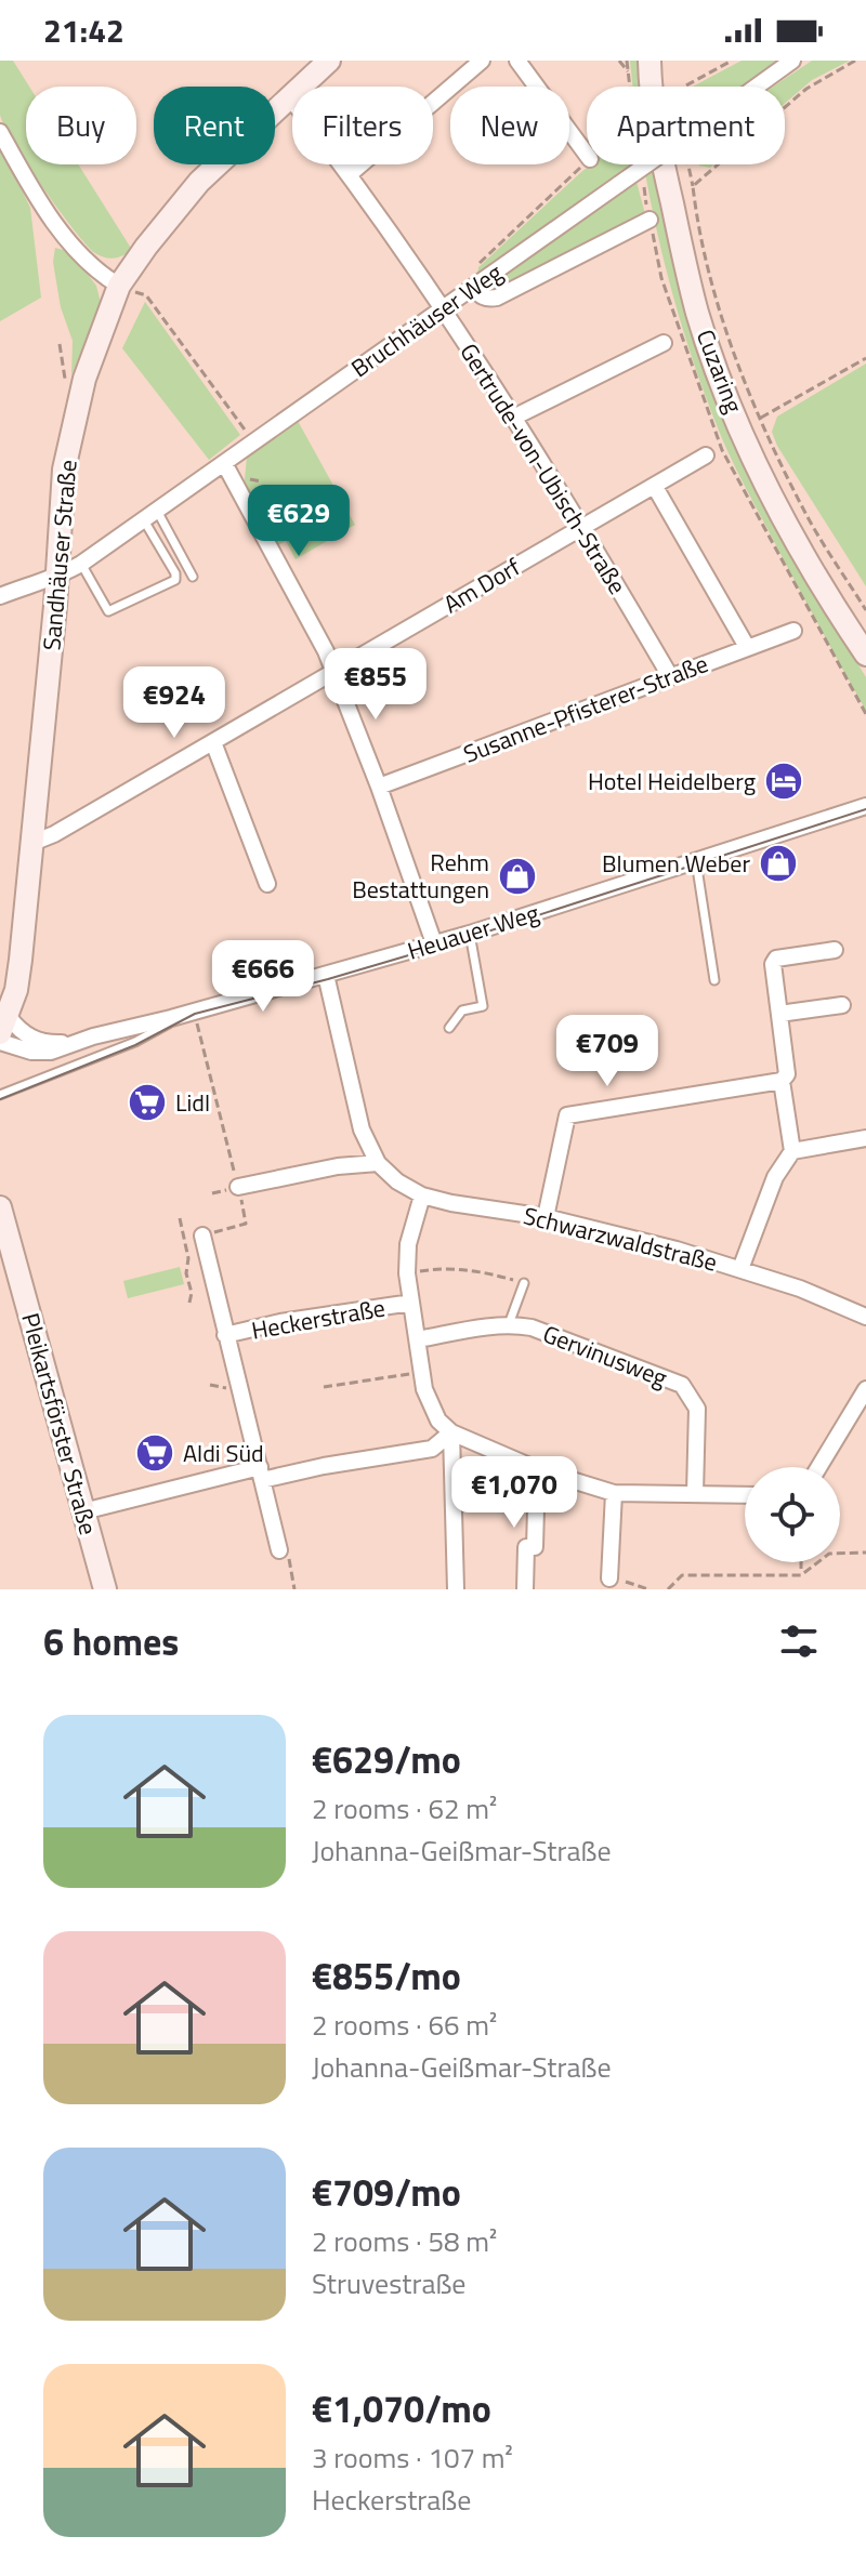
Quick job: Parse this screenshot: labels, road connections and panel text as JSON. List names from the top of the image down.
{
  "streets": {
    "street": [
      "Bruchhäuser Weg",
      "Cuzaring",
      "Gertrude-von-Ubisch-Straße",
      "Sandhäuser Straße",
      "Am Dorf",
      "Susanne-Pfisterer-Straße",
      "Heuauer Weg",
      "Schwarzwaldstraße",
      "Heckerstraße",
      "Gervinusweg",
      "Pleikartsförster Straße"
    ]
  },
  "crossings": [
    ["Bruchhäuser Weg", "Gertrude-von-Ubisch-Straße"],
    ["Bruchhäuser Weg", "Sandhäuser Straße"],
    ["Gertrude-von-Ubisch-Straße", "Sandhäuser Straße"],
    ["Gertrude-von-Ubisch-Straße", "Am Dorf"],
    ["Gertrude-von-Ubisch-Straße", "Susanne-Pfisterer-Straße"],
    ["Sandhäuser Straße", "Am Dorf"],
    ["Sandhäuser Straße", "Heuauer Weg"],
    ["Heuauer Weg", "Schwarzwaldstraße"],
    ["Schwarzwaldstraße", "Heckerstraße"],
    ["Heckerstraße", "Gervinusweg"]
  ],
  "places": {
    "hotel": ["Hotel Heidelberg"],
    "shop": ["Blumen Weber", "Rehm Bestattungen"],
    "supermarket": ["Lidl", "Aldi Süd"]
  },
  "page": {
    "status": "21:42",
    "chip": [
      "Buy",
      "Rent",
      "Filters",
      "New",
      "Apartment"
    ],
    "price": [
      "€629",
      "€855",
      "€924",
      "€666",
      "€709",
      "€1,070"
    ],
    "heading": "6 homes",
    "list": [
      {
        "name": "€629/mo",
        "note": "2 rooms · 62 m² · Johanna-Geißmar-Straße"
      },
      {
        "name": "€855/mo",
        "note": "2 rooms · 66 m² · Johanna-Geißmar-Straße"
      },
      {
        "name": "€709/mo",
        "note": "2 rooms · 58 m² · Struvestraße"
      },
      {
        "name": "€1,070/mo",
        "note": "3 rooms · 107 m² · Heckerstraße"
      }
    ]
  }
}
